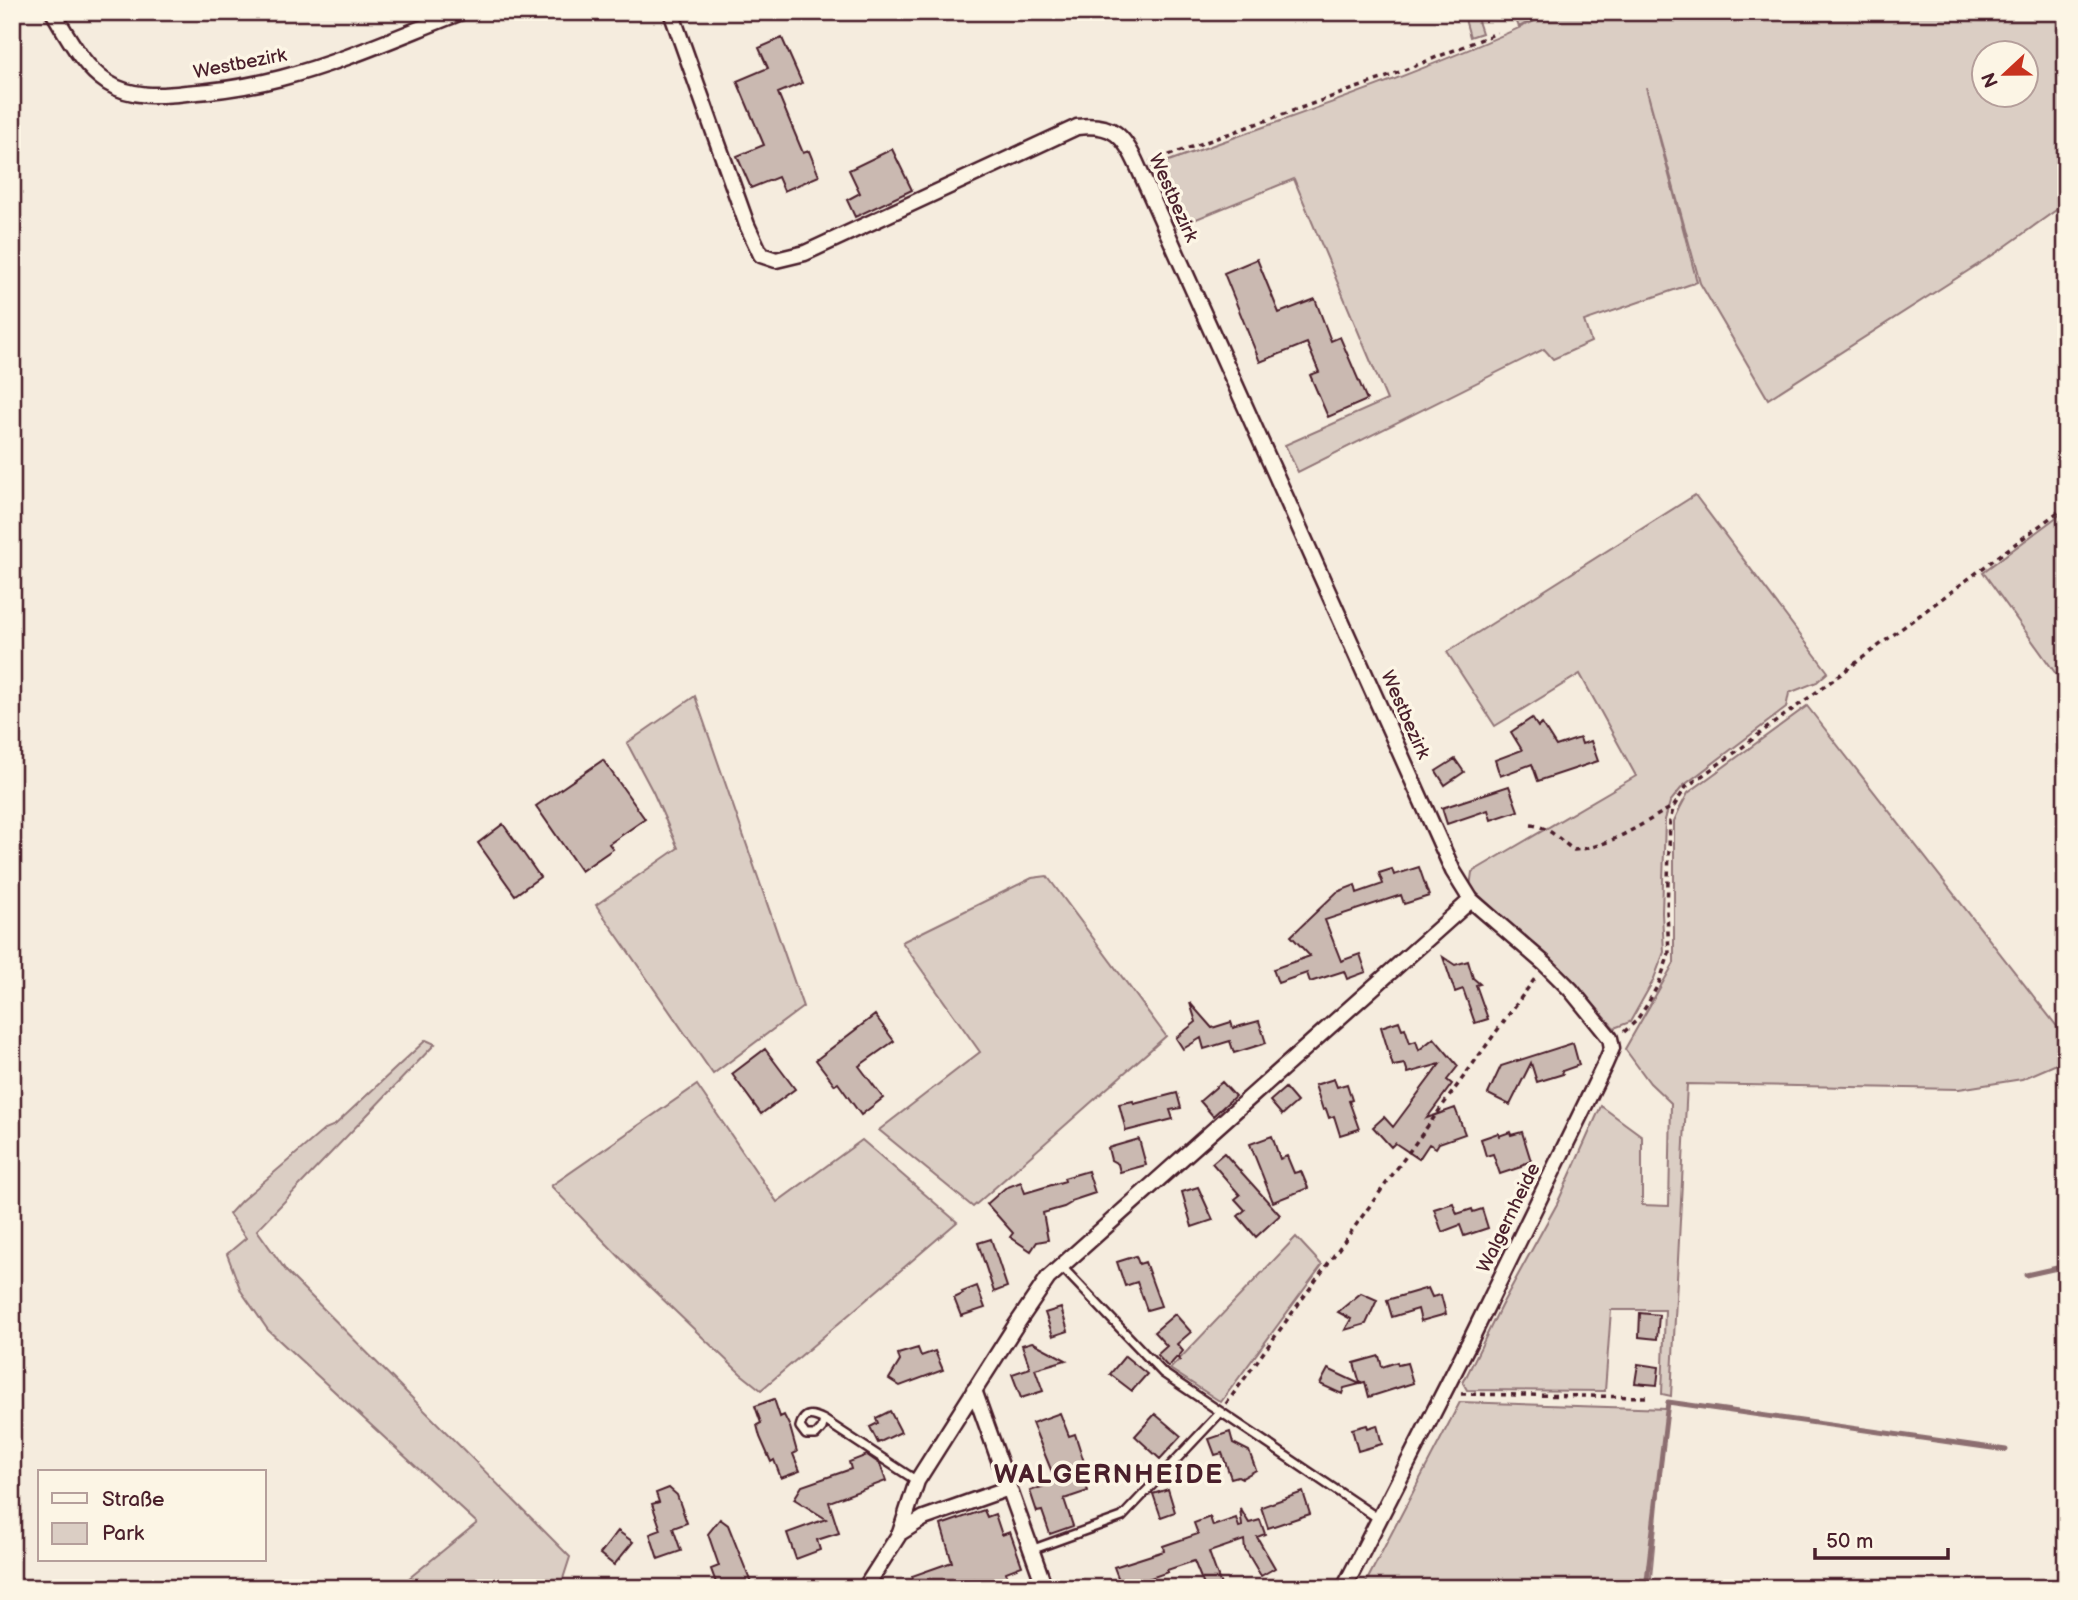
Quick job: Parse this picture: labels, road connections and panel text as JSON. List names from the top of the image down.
{
  "streets": {
    "street": ["Westbezirk", "Walgernheide"]
  },
  "districts": ["WALGERNHEIDE"],
  "legend": ["Straße", "Park"],
  "scale_bar": "50 m",
  "north": "left"
}
